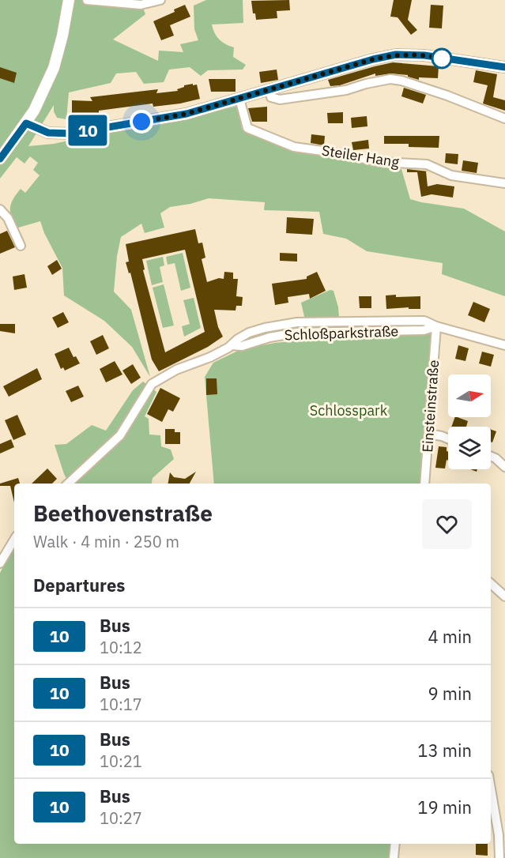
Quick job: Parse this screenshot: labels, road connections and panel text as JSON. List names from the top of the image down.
{
  "streets": {
    "street": ["Steiler Hang", "Schloßparkstraße", "Einsteinstraße"]
  },
  "crossings": [
    ["Schloßparkstraße", "Einsteinstraße"]
  ],
  "parks": ["Schlosspark"],
  "lines": ["bus line 10"],
  "north": "right",
  "page": {
    "on_map": "10",
    "heading": [
      ["Beethovenstraße", "Walk · 4 min · 250 m"],
      "Departures"
    ],
    "list": [
      {
        "mark": "10",
        "name": "Bus",
        "note": "10:12",
        "value": "4 min"
      },
      {
        "mark": "10",
        "name": "Bus",
        "note": "10:17",
        "value": "9 min"
      },
      {
        "mark": "10",
        "name": "Bus",
        "note": "10:21",
        "value": "13 min"
      },
      {
        "mark": "10",
        "name": "Bus",
        "note": "10:27",
        "value": "19 min"
      }
    ]
  }
}
